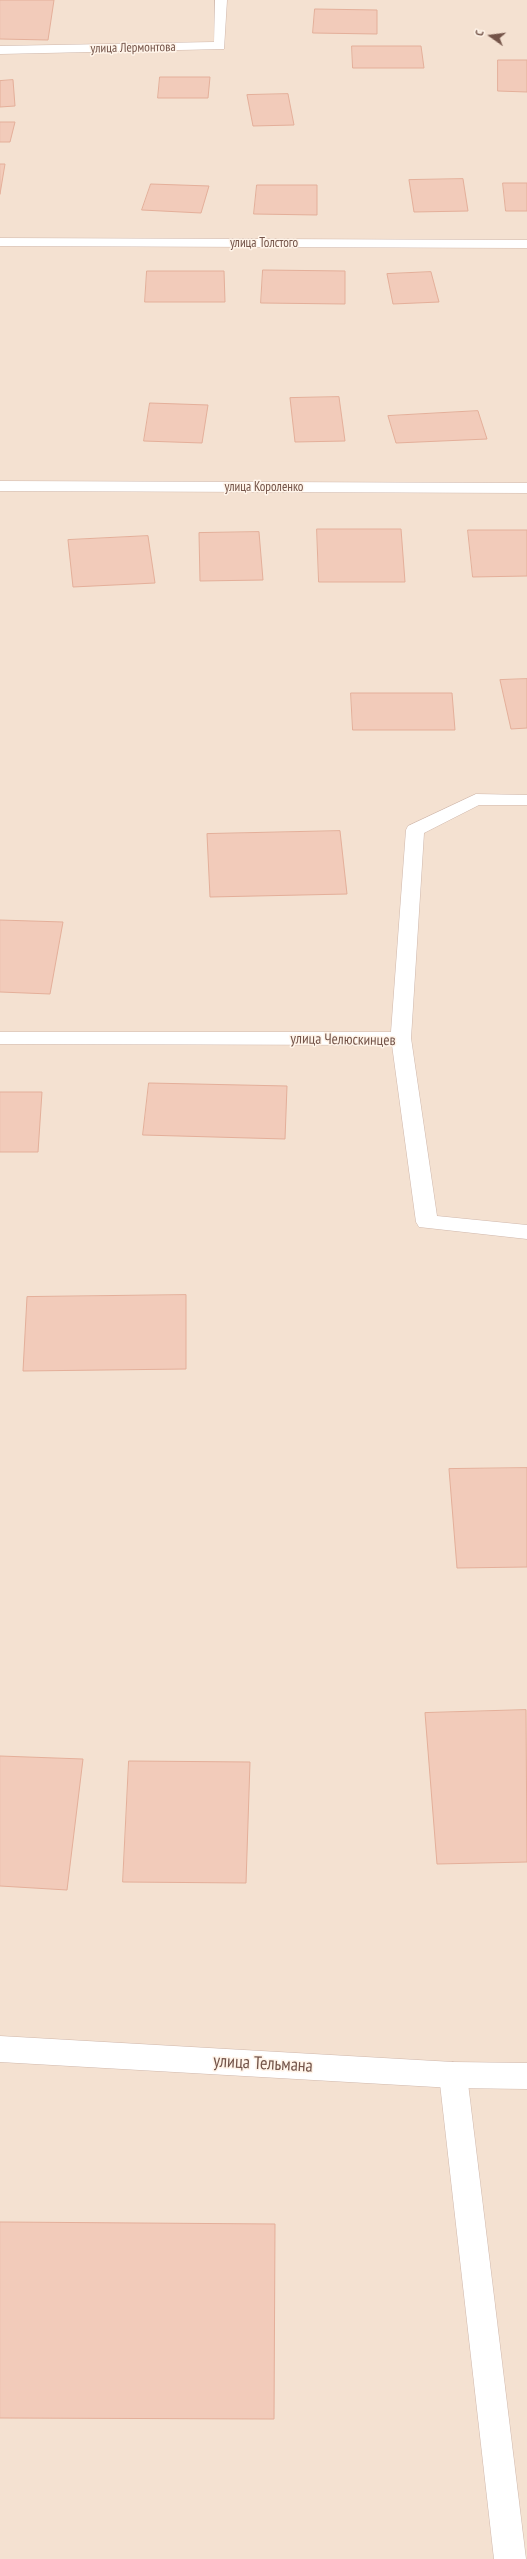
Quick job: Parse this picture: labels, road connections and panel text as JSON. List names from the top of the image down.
{
  "streets": {
    "street": [
      "улица Лермонтова",
      "улица Толстого",
      "улица Короленко",
      "улица Челюскинцев",
      "улица Тельмана"
    ]
  },
  "north": "left"
}
